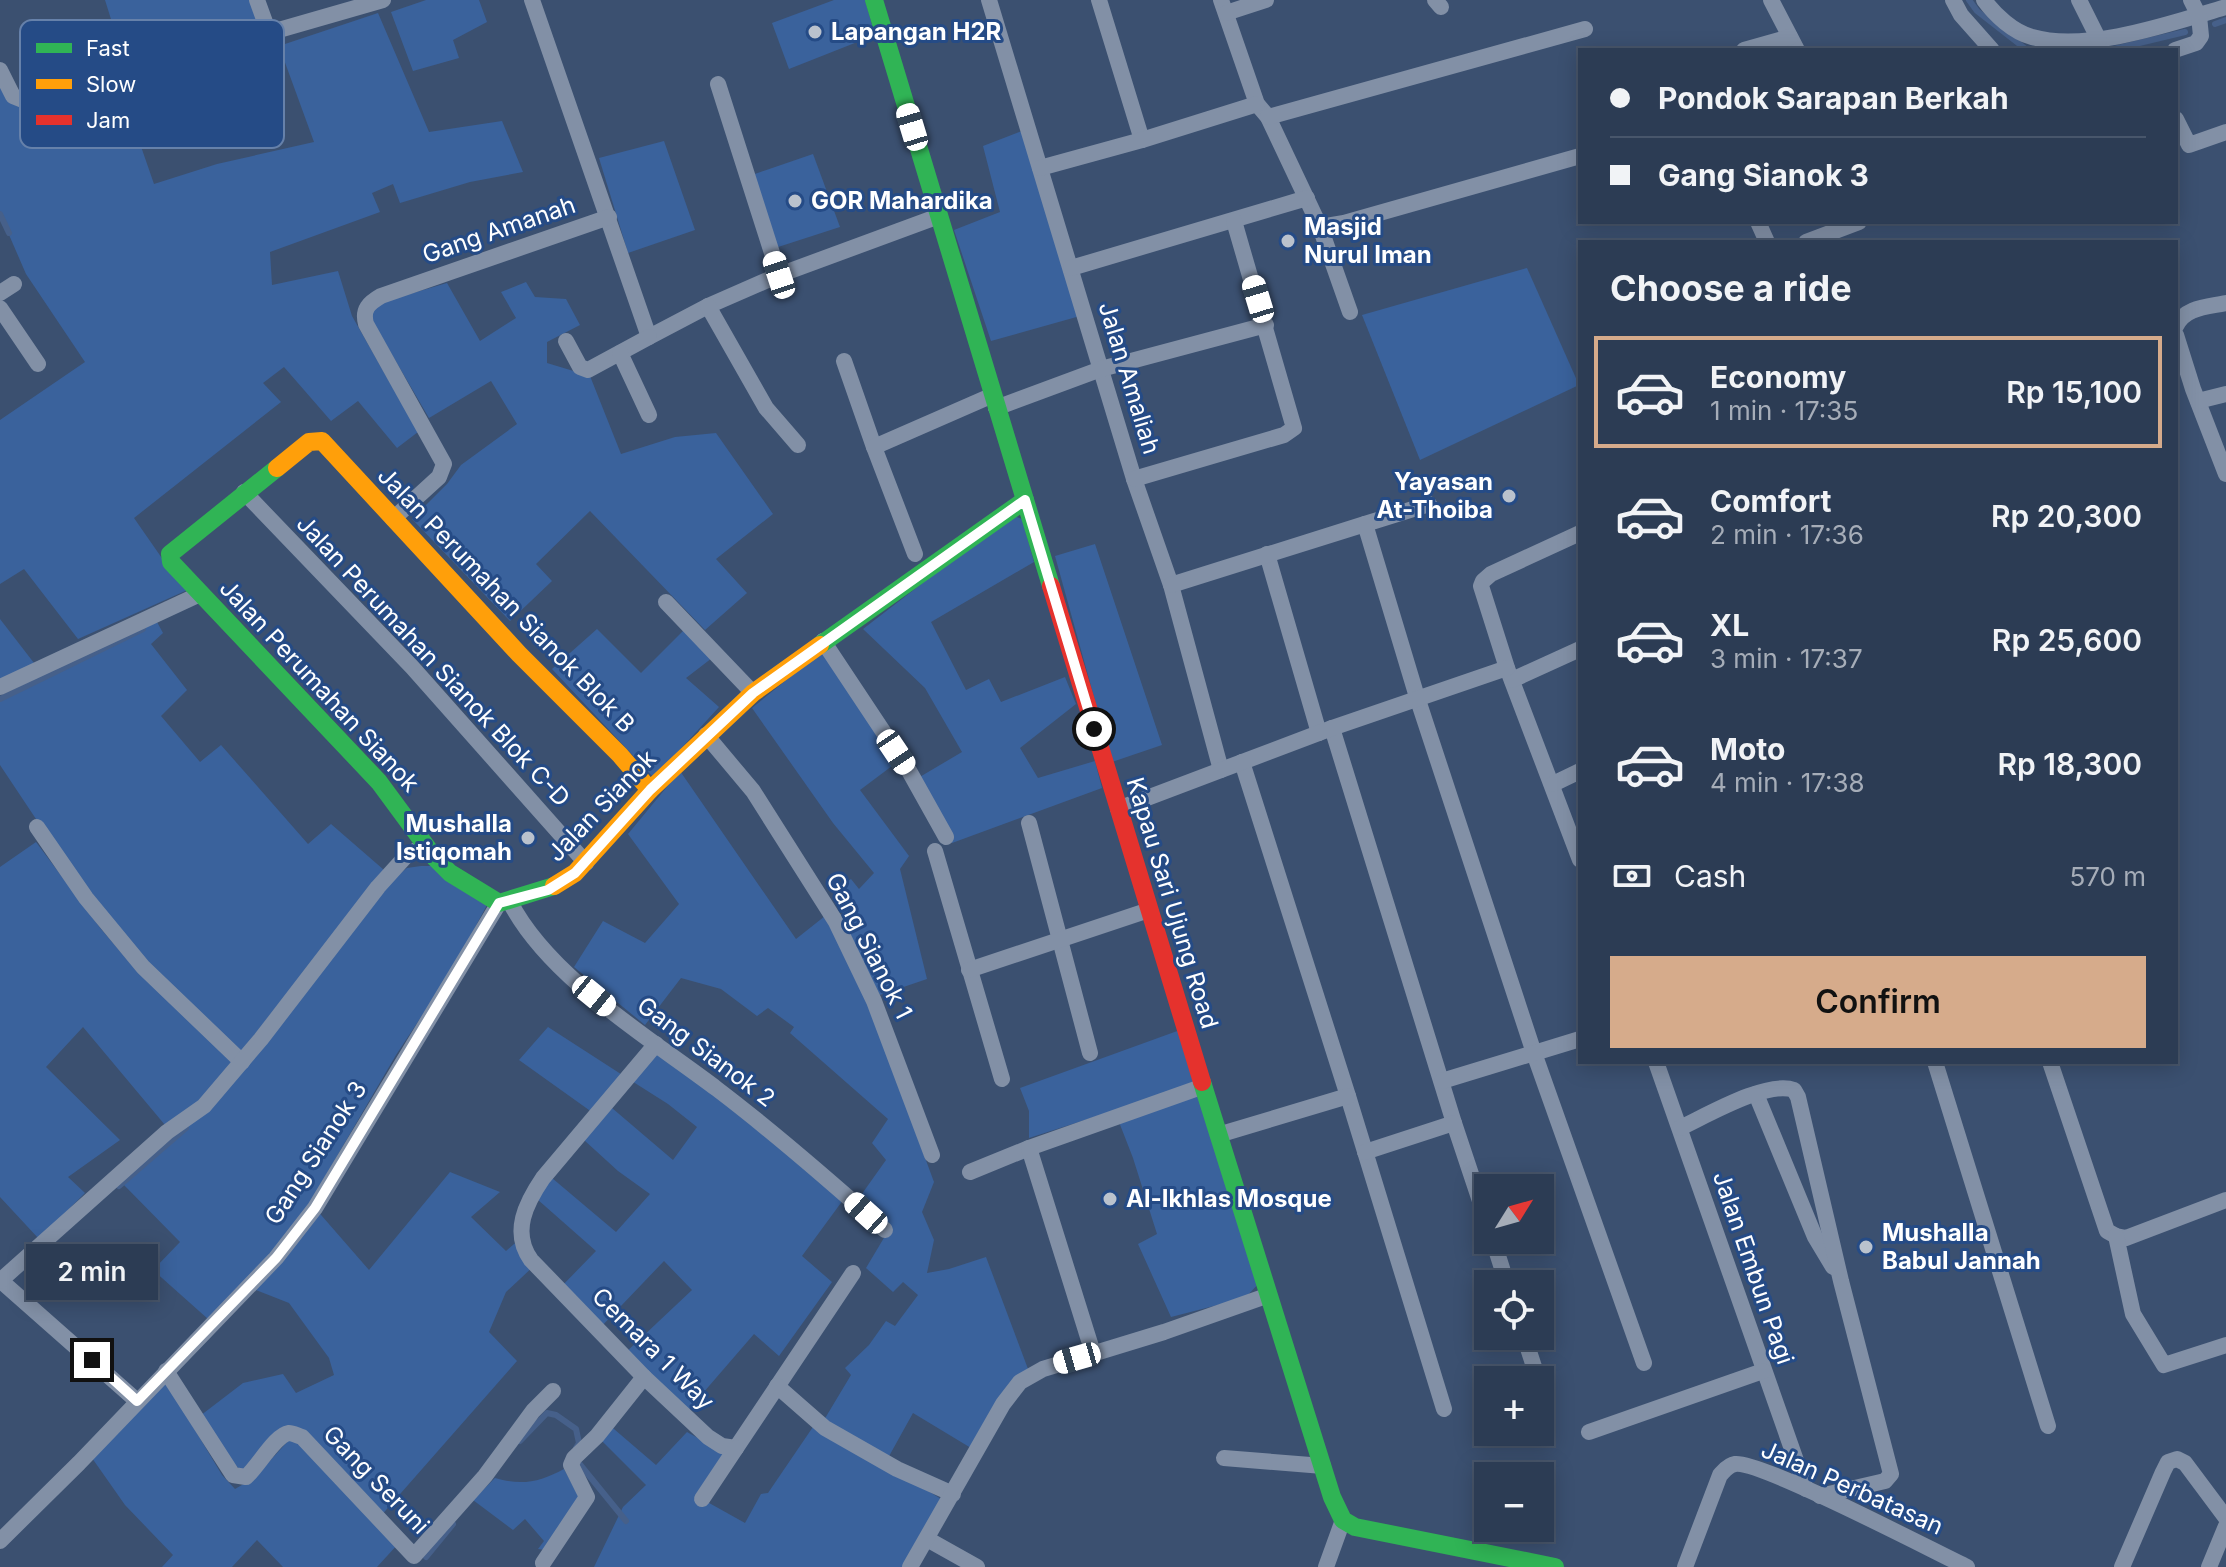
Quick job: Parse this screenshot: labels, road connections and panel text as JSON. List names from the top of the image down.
{
  "streets": {
    "street": [
      "Gang Amanah",
      "Jalan Amaliah",
      "Jalan Perumahan Sianok Blok B",
      "Jalan Perumahan Sianok Blok C-D",
      "Jalan Perumahan Sianok",
      "Jalan Sianok",
      "Kapau Sari Ujung Road",
      "Gang Sianok 1",
      "Gang Sianok 2",
      "Gang Sianok 3",
      "Jalan Embun Pagi",
      "Cemara 1 Way",
      "Gang Seruni",
      "Jalan Perbatasan"
    ]
  },
  "crossings": [
    ["Gang Amanah", "Jalan Perumahan Sianok Blok B"],
    ["Jalan Perumahan Sianok Blok B", "Jalan Perumahan Sianok Blok C-D"],
    ["Jalan Perumahan Sianok Blok B", "Jalan Perumahan Sianok"],
    ["Jalan Perumahan Sianok Blok B", "Jalan Sianok"],
    ["Jalan Perumahan Sianok Blok C-D", "Jalan Perumahan Sianok"],
    ["Jalan Perumahan Sianok Blok C-D", "Jalan Sianok"],
    ["Jalan Sianok", "Kapau Sari Ujung Road"],
    ["Jalan Sianok", "Gang Sianok 1"],
    ["Jalan Sianok", "Gang Sianok 2"],
    ["Jalan Sianok", "Gang Sianok 3"],
    ["Gang Sianok 2", "Gang Sianok 3"],
    ["Gang Sianok 2", "Cemara 1 Way"],
    ["Gang Sianok 3", "Gang Seruni"],
    ["Jalan Embun Pagi", "Jalan Perbatasan"]
  ],
  "places": [
    "Lapangan H2R",
    "GOR Mahardika",
    "Masjid Nurul Iman",
    "Yayasan At-Thoiba",
    "Mushalla Istiqomah",
    "Al-Ikhlas Mosque",
    "Mushalla Babul Jannah"
  ],
  "legend": ["Fast", "Slow", "Jam"],
  "north": "top right",
  "page": {
    "banner": ["Pondok Sarapan Berkah", "Gang Sianok 3"],
    "heading": "Choose a ride",
    "list": [
      {
        "name": "Economy",
        "note": "1 min · 17:35",
        "value": "Rp 15,100"
      },
      {
        "name": "Comfort",
        "note": "2 min · 17:36",
        "value": "Rp 20,300"
      },
      {
        "name": "XL",
        "note": "3 min · 17:37",
        "value": "Rp 25,600"
      },
      {
        "name": "Moto",
        "note": "4 min · 17:38",
        "value": "Rp 18,300"
      }
    ],
    "pay": ["Cash", "570 m"],
    "buttons": "Confirm",
    "map_buttons": ["+", "−"],
    "bubble": "2 min"
  }
}
